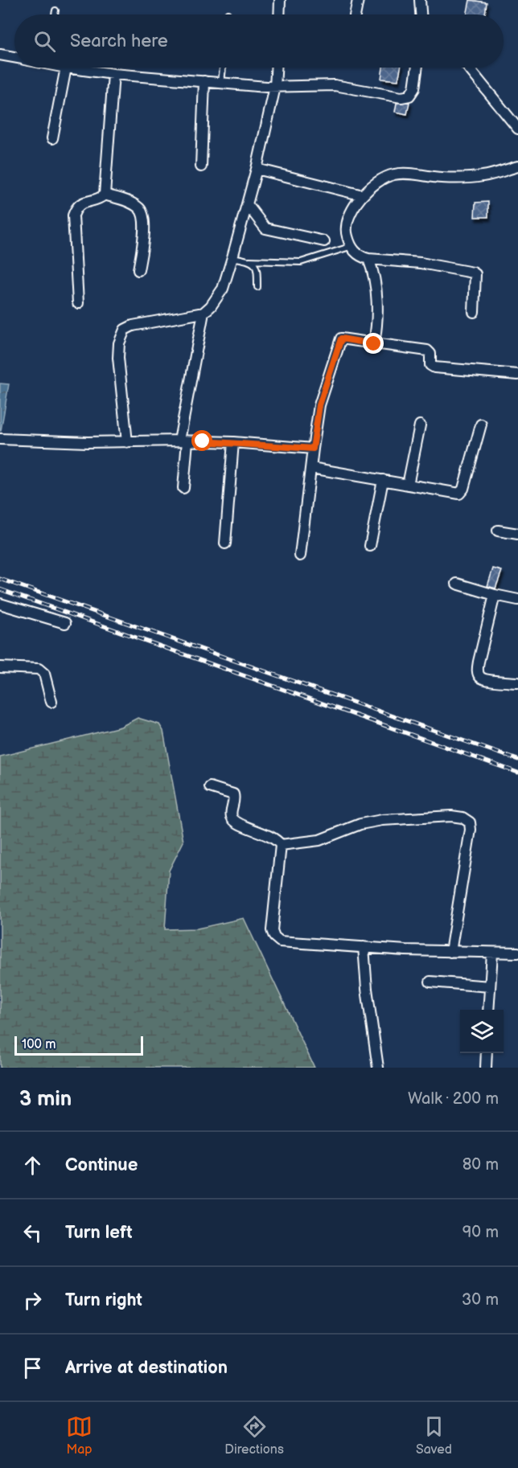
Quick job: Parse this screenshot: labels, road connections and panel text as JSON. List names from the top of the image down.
{
  "scale_bar": "100 m",
  "page": {
    "search": "Search here",
    "scale": "100 m",
    "heading": ["3 min", "Walk · 200 m"],
    "list": [
      ["Continue", "80 m"],
      ["Turn left", "90 m"],
      ["Turn right", "30 m"],
      "Arrive at destination"
    ],
    "nav": ["Map", "Directions", "Saved"]
  }
}
